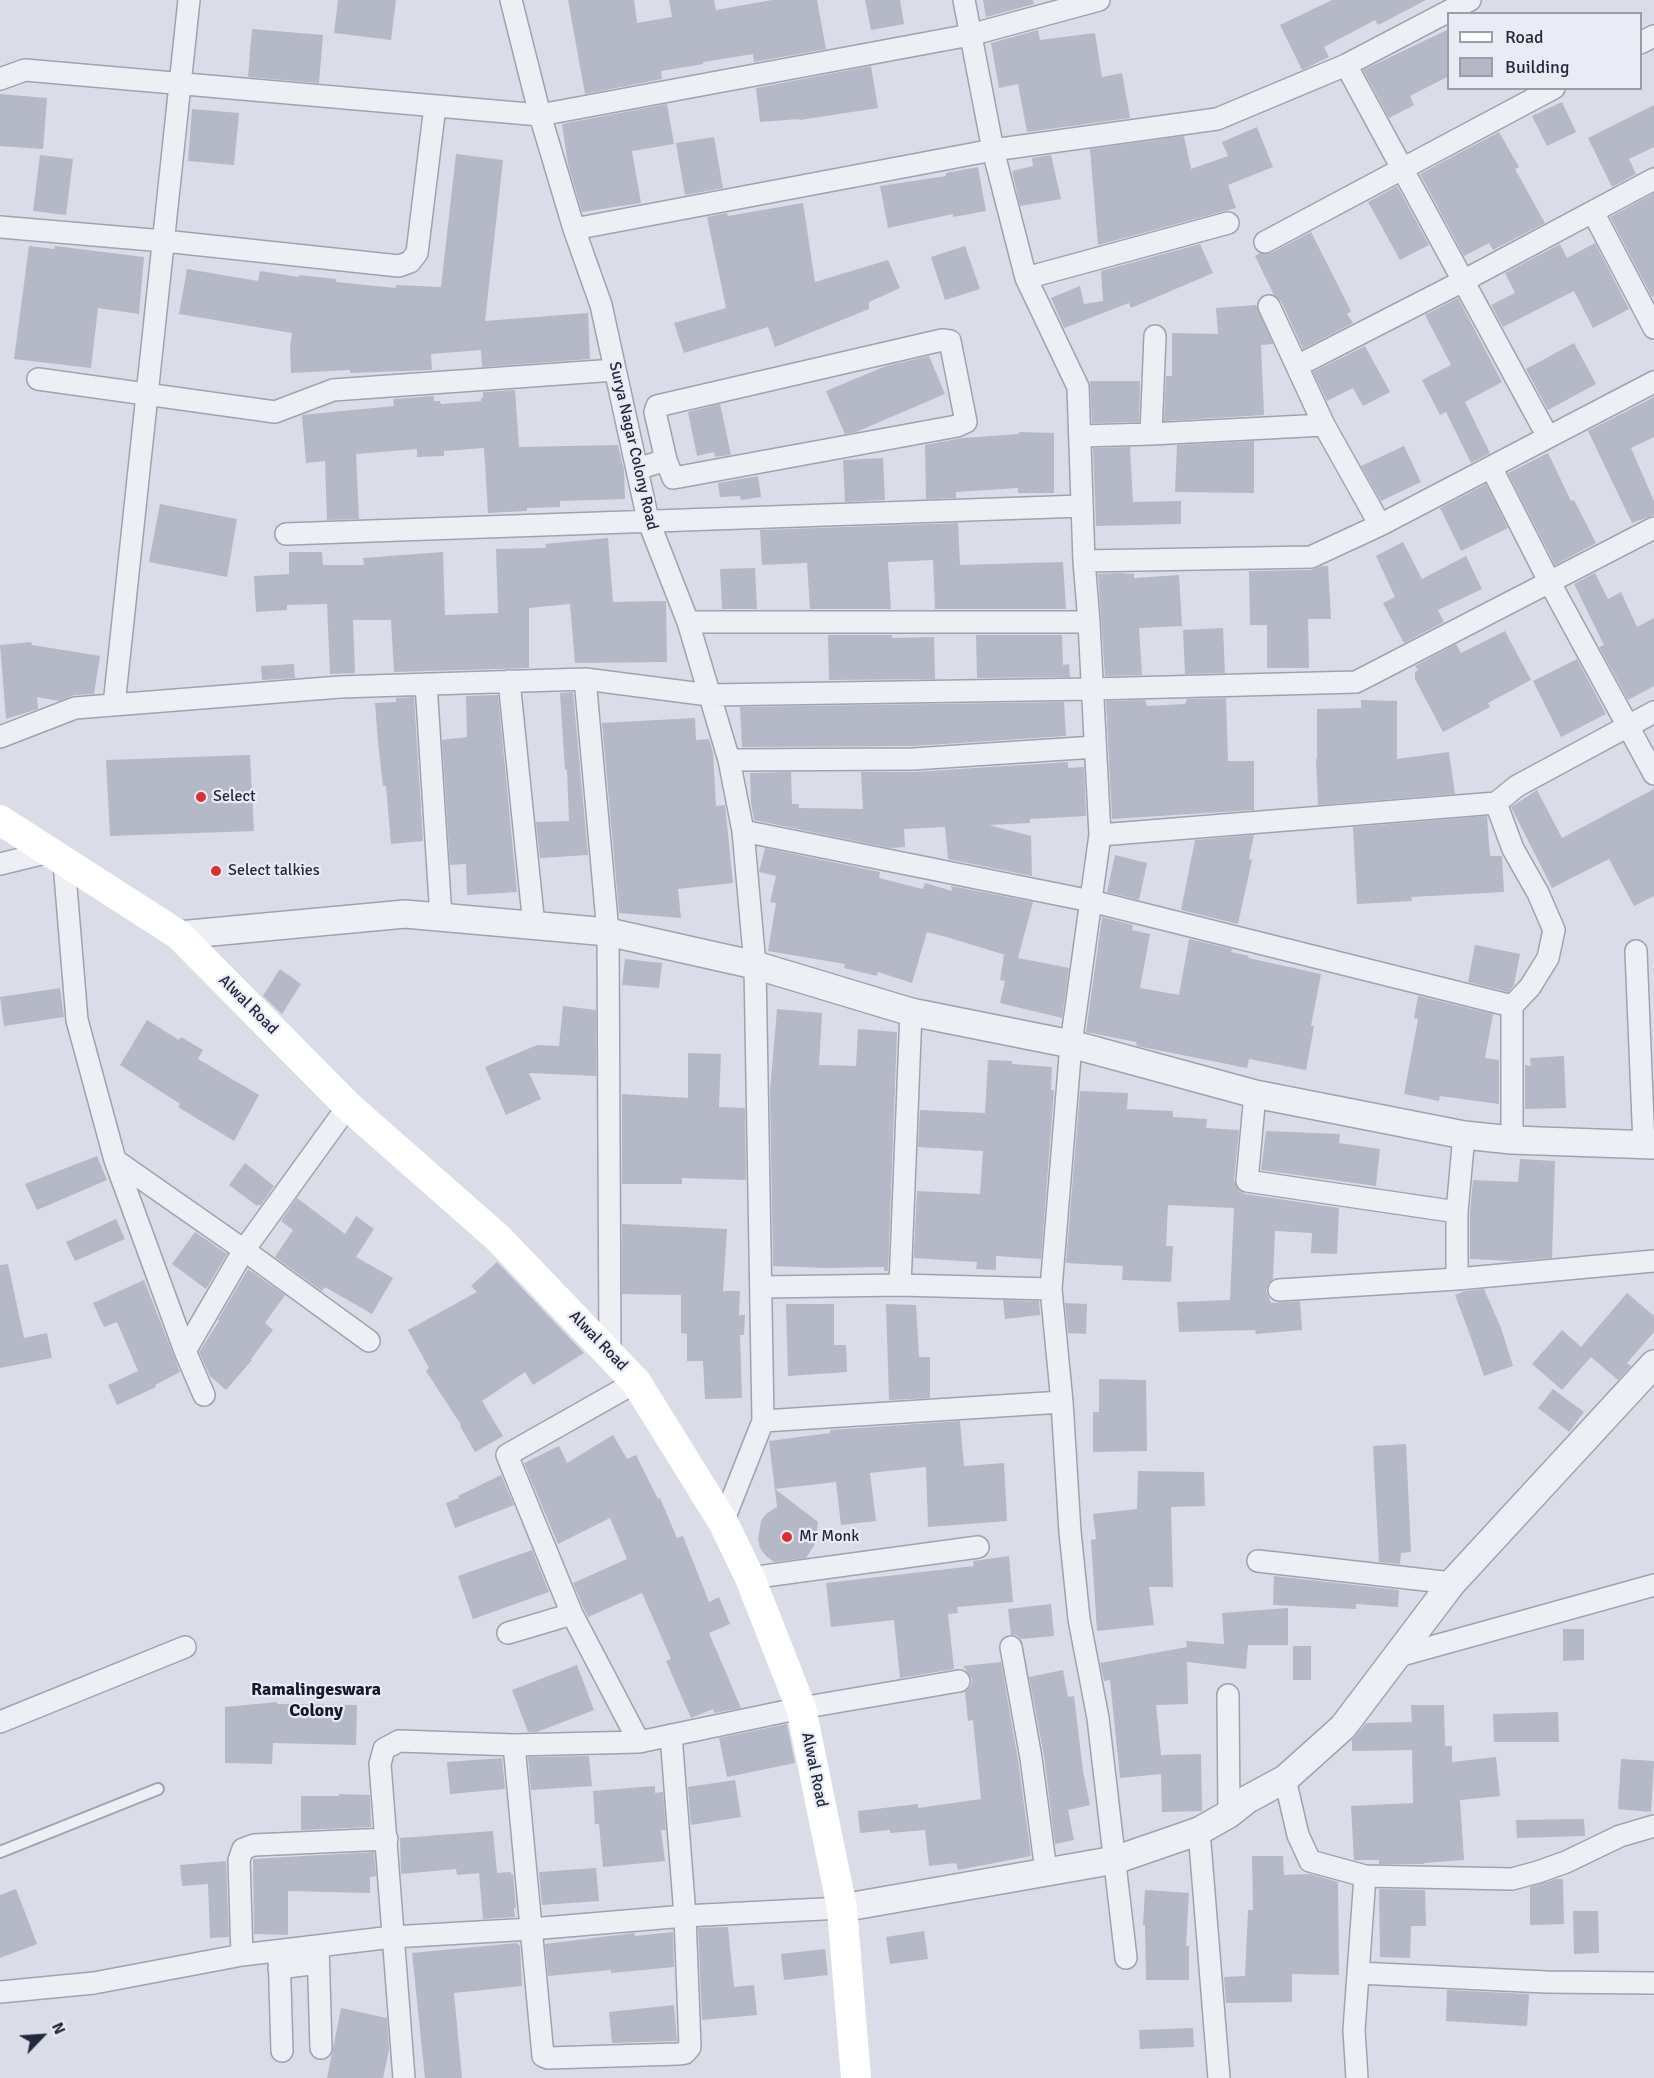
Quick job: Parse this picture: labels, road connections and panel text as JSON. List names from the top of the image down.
{
  "streets": {
    "main road": ["Alwal Road"],
    "street": ["Surya Nagar Colony Road"]
  },
  "districts": ["Ramalingeswara Colony"],
  "places": ["Select", "Select talkies", "Mr Monk"],
  "legend": ["Road", "Building"],
  "north": "top right"
}
